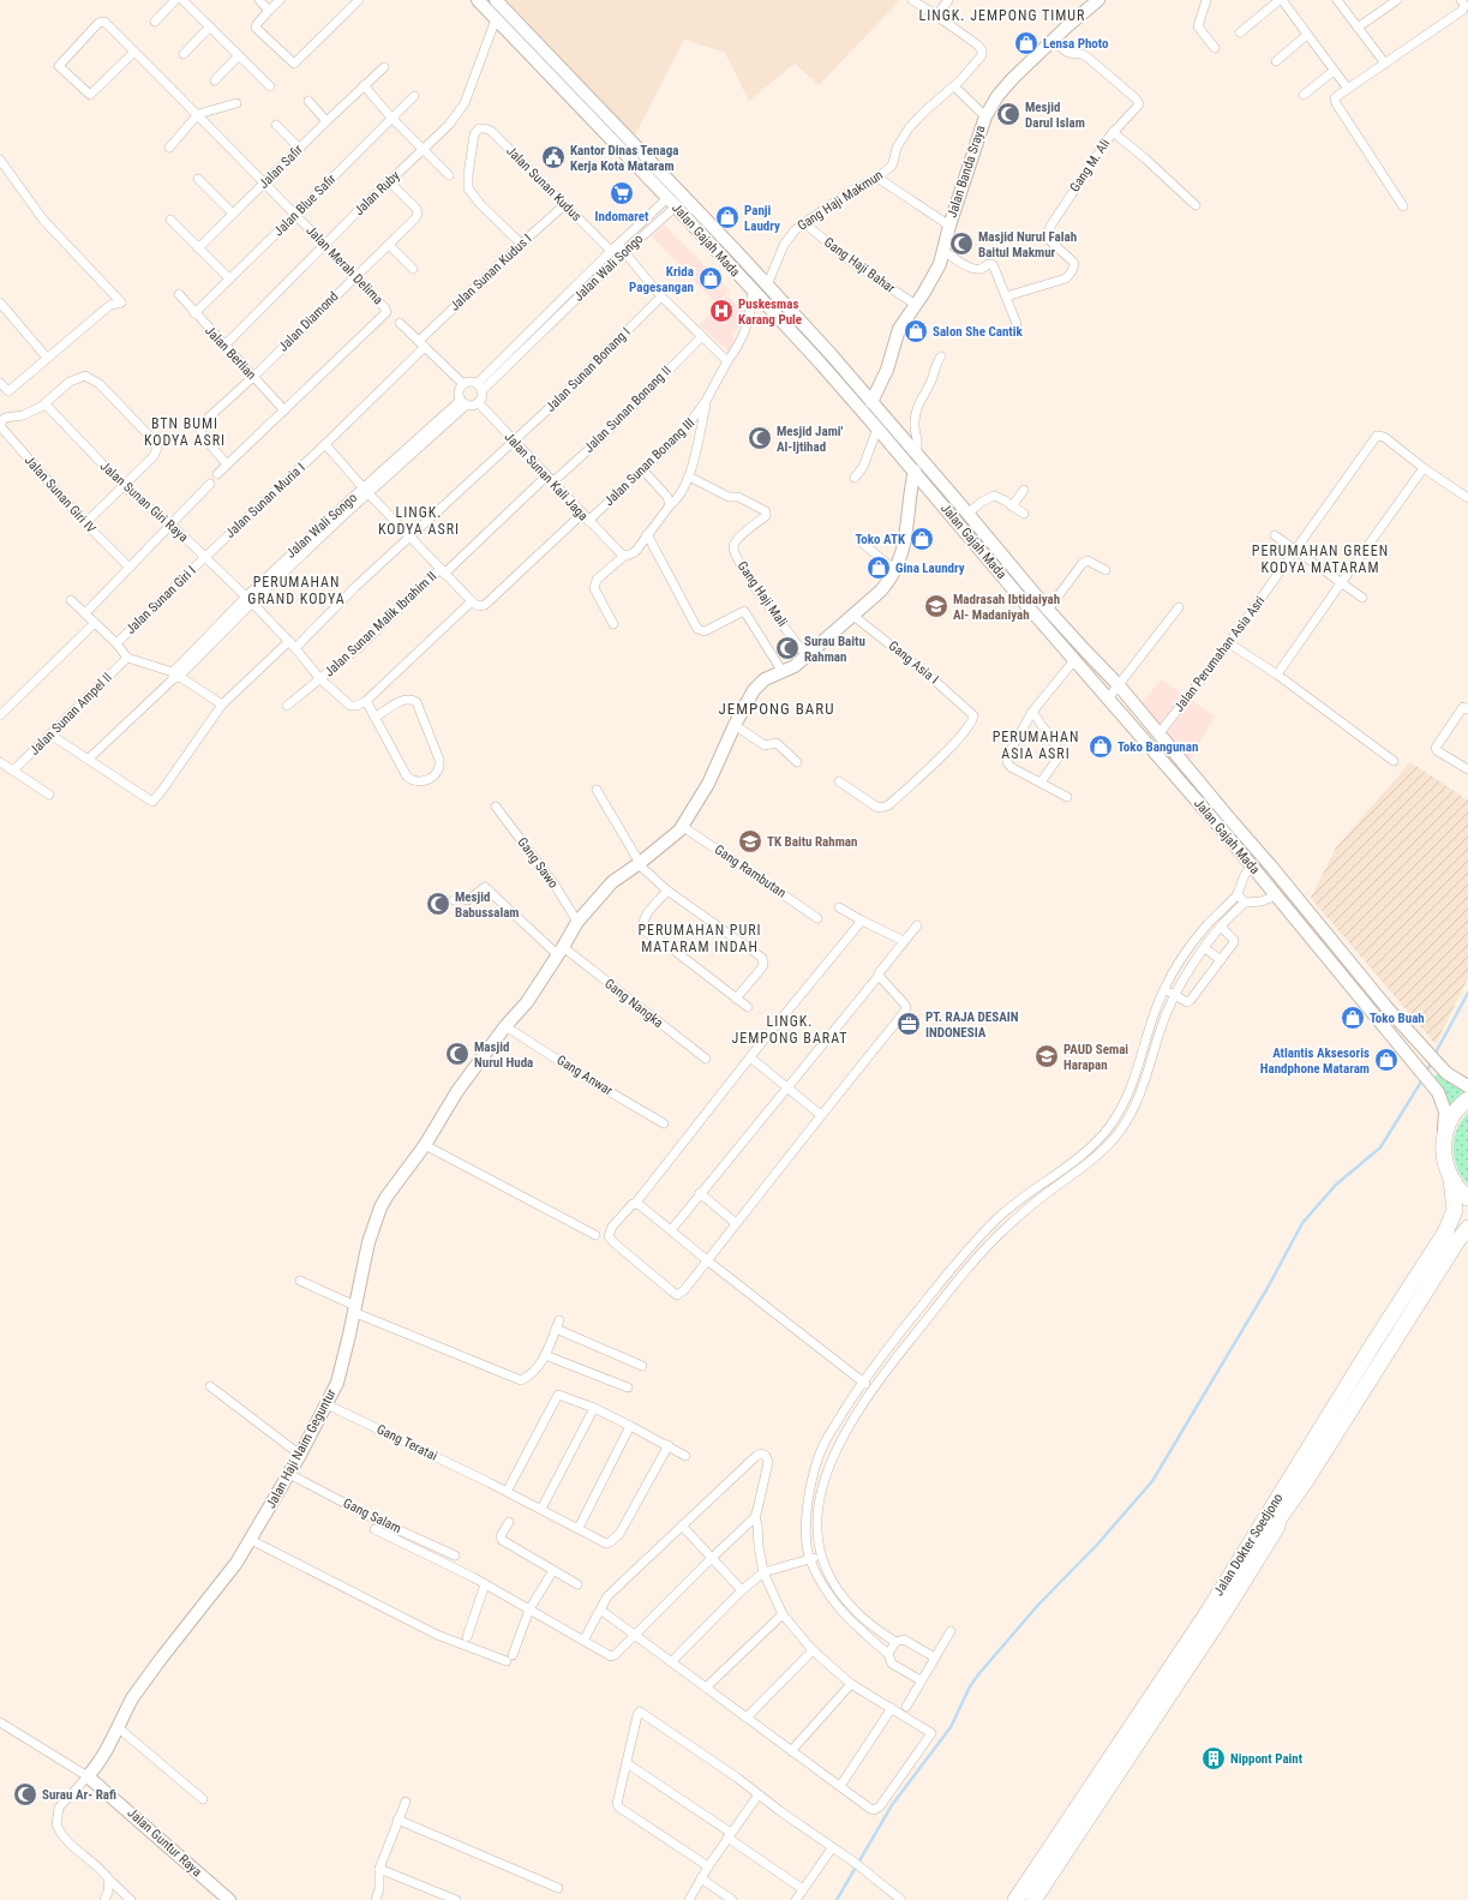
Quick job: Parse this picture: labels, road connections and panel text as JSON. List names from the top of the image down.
{
  "streets": {
    "highway": ["Jalan Dokter Soedjono"],
    "main road": [
      "Jalan Banda Sraya",
      "Jalan Gajah Mada",
      "Jalan Haji Naim Geguntur",
      "Jalan Guntur Raya"
    ],
    "street": [
      "Gang M. Ali",
      "Jalan Safir",
      "Jalan Sunan Kudus",
      "Jalan Ruby",
      "Gang Haji Makmun",
      "Jalan Blue Safir",
      "Jalan Merah Delima",
      "Gang Haji Bahar",
      "Jalan Wali Songo",
      "Jalan Sunan Kudus I",
      "Jalan Diamond",
      "Jalan Berlian",
      "Jalan Sunan Bonang I",
      "Jalan Sunan Bonang II",
      "Jalan Sunan Bonang III",
      "Jalan Sunan Kali Jaga",
      "Jalan Sunan Giri IV",
      "Jalan Sunan Muria I",
      "Jalan Sunan Giri Raya",
      "Gang Haji Mali",
      "Jalan Sunan Giri I",
      "Jalan Sunan Malik Ibrahim II",
      "Jalan Perumahan Asia Asri",
      "Gang Asia I",
      "Jalan Sunan Ampel II",
      "Gang Sawo",
      "Gang Rambutan",
      "Gang Nangka",
      "Gang Anwar",
      "Gang Teratai",
      "Gang Salam"
    ]
  },
  "crossings": [
    ["Gang M. Ali", "Jalan Banda Sraya"],
    ["Jalan Safir", "Jalan Merah Delima"],
    ["Jalan Banda Sraya", "Jalan Gajah Mada"],
    ["Jalan Banda Sraya", "Gang Haji Bahar"],
    ["Jalan Sunan Kudus", "Jalan Wali Songo"],
    ["Jalan Sunan Kudus", "Jalan Sunan Kudus I"],
    ["Jalan Sunan Kudus", "Jalan Sunan Bonang I"],
    ["Jalan Sunan Kudus", "Jalan Sunan Bonang II"],
    ["Jalan Sunan Kudus", "Jalan Sunan Bonang III"],
    ["Jalan Ruby", "Jalan Gajah Mada"],
    ["Jalan Ruby", "Jalan Merah Delima"],
    ["Jalan Ruby", "Jalan Diamond"],
    ["Jalan Ruby", "Jalan Berlian"],
    ["Gang Haji Makmun", "Jalan Gajah Mada"],
    ["Gang Haji Makmun", "Gang Haji Bahar"],
    ["Jalan Blue Safir", "Jalan Merah Delima"],
    ["Jalan Blue Safir", "Jalan Berlian"],
    ["Jalan Gajah Mada", "Jalan Wali Songo"],
    ["Jalan Gajah Mada", "Jalan Sunan Bonang III"],
    ["Jalan Gajah Mada", "Jalan Perumahan Asia Asri"],
    ["Jalan Gajah Mada", "Jalan Haji Naim Geguntur"],
    ["Jalan Merah Delima", "Jalan Diamond"],
    ["Jalan Merah Delima", "Jalan Berlian"],
    ["Jalan Wali Songo", "Jalan Sunan Kali Jaga"],
    ["Jalan Wali Songo", "Jalan Sunan Giri Raya"],
    ["Jalan Sunan Kudus I", "Jalan Sunan Muria I"],
    ["Jalan Diamond", "Jalan Berlian"],
    ["Jalan Sunan Bonang I", "Jalan Sunan Kali Jaga"],
    ["Jalan Sunan Bonang I", "Jalan Sunan Giri Raya"],
    ["Jalan Sunan Bonang II", "Jalan Sunan Kali Jaga"],
    ["Jalan Sunan Bonang II", "Jalan Sunan Malik Ibrahim II"],
    ["Jalan Sunan Bonang III", "Jalan Sunan Kali Jaga"],
    ["Jalan Sunan Giri IV", "Jalan Sunan Giri Raya"],
    ["Jalan Sunan Muria I", "Jalan Sunan Giri Raya"],
    ["Jalan Sunan Muria I", "Jalan Sunan Giri I"],
    ["Jalan Sunan Giri Raya", "Jalan Sunan Giri I"],
    ["Jalan Sunan Giri Raya", "Jalan Sunan Malik Ibrahim II"],
    ["Gang Haji Mali", "Jalan Haji Naim Geguntur"],
    ["Gang Asia I", "Jalan Haji Naim Geguntur"],
    ["Gang Sawo", "Jalan Haji Naim Geguntur"],
    ["Gang Rambutan", "Jalan Haji Naim Geguntur"],
    ["Gang Nangka", "Jalan Haji Naim Geguntur"],
    ["Gang Anwar", "Jalan Haji Naim Geguntur"],
    ["Gang Teratai", "Jalan Haji Naim Geguntur"],
    ["Jalan Haji Naim Geguntur", "Gang Salam"],
    ["Jalan Haji Naim Geguntur", "Jalan Guntur Raya"]
  ],
  "districts": [
    "LINGK. JEMPONG TIMUR",
    "BTN BUMI KODYA ASRI",
    "LINGK. KODYA ASRI",
    "PERUMAHAN GREEN KODYA MATARAM",
    "PERUMAHAN GRAND KODYA",
    "JEMPONG BARU",
    "PERUMAHAN ASIA ASRI",
    "PERUMAHAN PURI MATARAM INDAH",
    "LINGK. JEMPONG BARAT"
  ],
  "places": {
    "shop": [
      "Lensa Photo",
      "Panji Laudry",
      "Krida Pagesangan",
      "Salon She Cantik",
      "Toko ATK",
      "Gina Laundry",
      "Toko Bangunan",
      "Toko Buah",
      "Atlantis Aksesoris Handphone Mataram"
    ],
    "mosque": [
      "Mesjid Darul Islam",
      "Masjid Nurul Falah Baitul Makmur",
      "Mesjid Jami' Al-Ijtihad",
      "Surau Baitu Rahman",
      "Mesjid Babussalam",
      "Masjid Nurul Huda",
      "Surau Ar- Rafi"
    ],
    "public building": ["Kantor Dinas Tenaga Kerja Kota Mataram"],
    "supermarket": ["Indomaret"],
    "hospital": ["Puskesmas Karang Pule"],
    "school or university": ["Madrasah Ibtidaiyah Al- Madaniyah", "TK Baitu Rahman", "PAUD Semai Harapan"],
    "office": ["PT. RAJA DESAIN INDONESIA"],
    "building": ["Nippont Paint"]
  }
}
